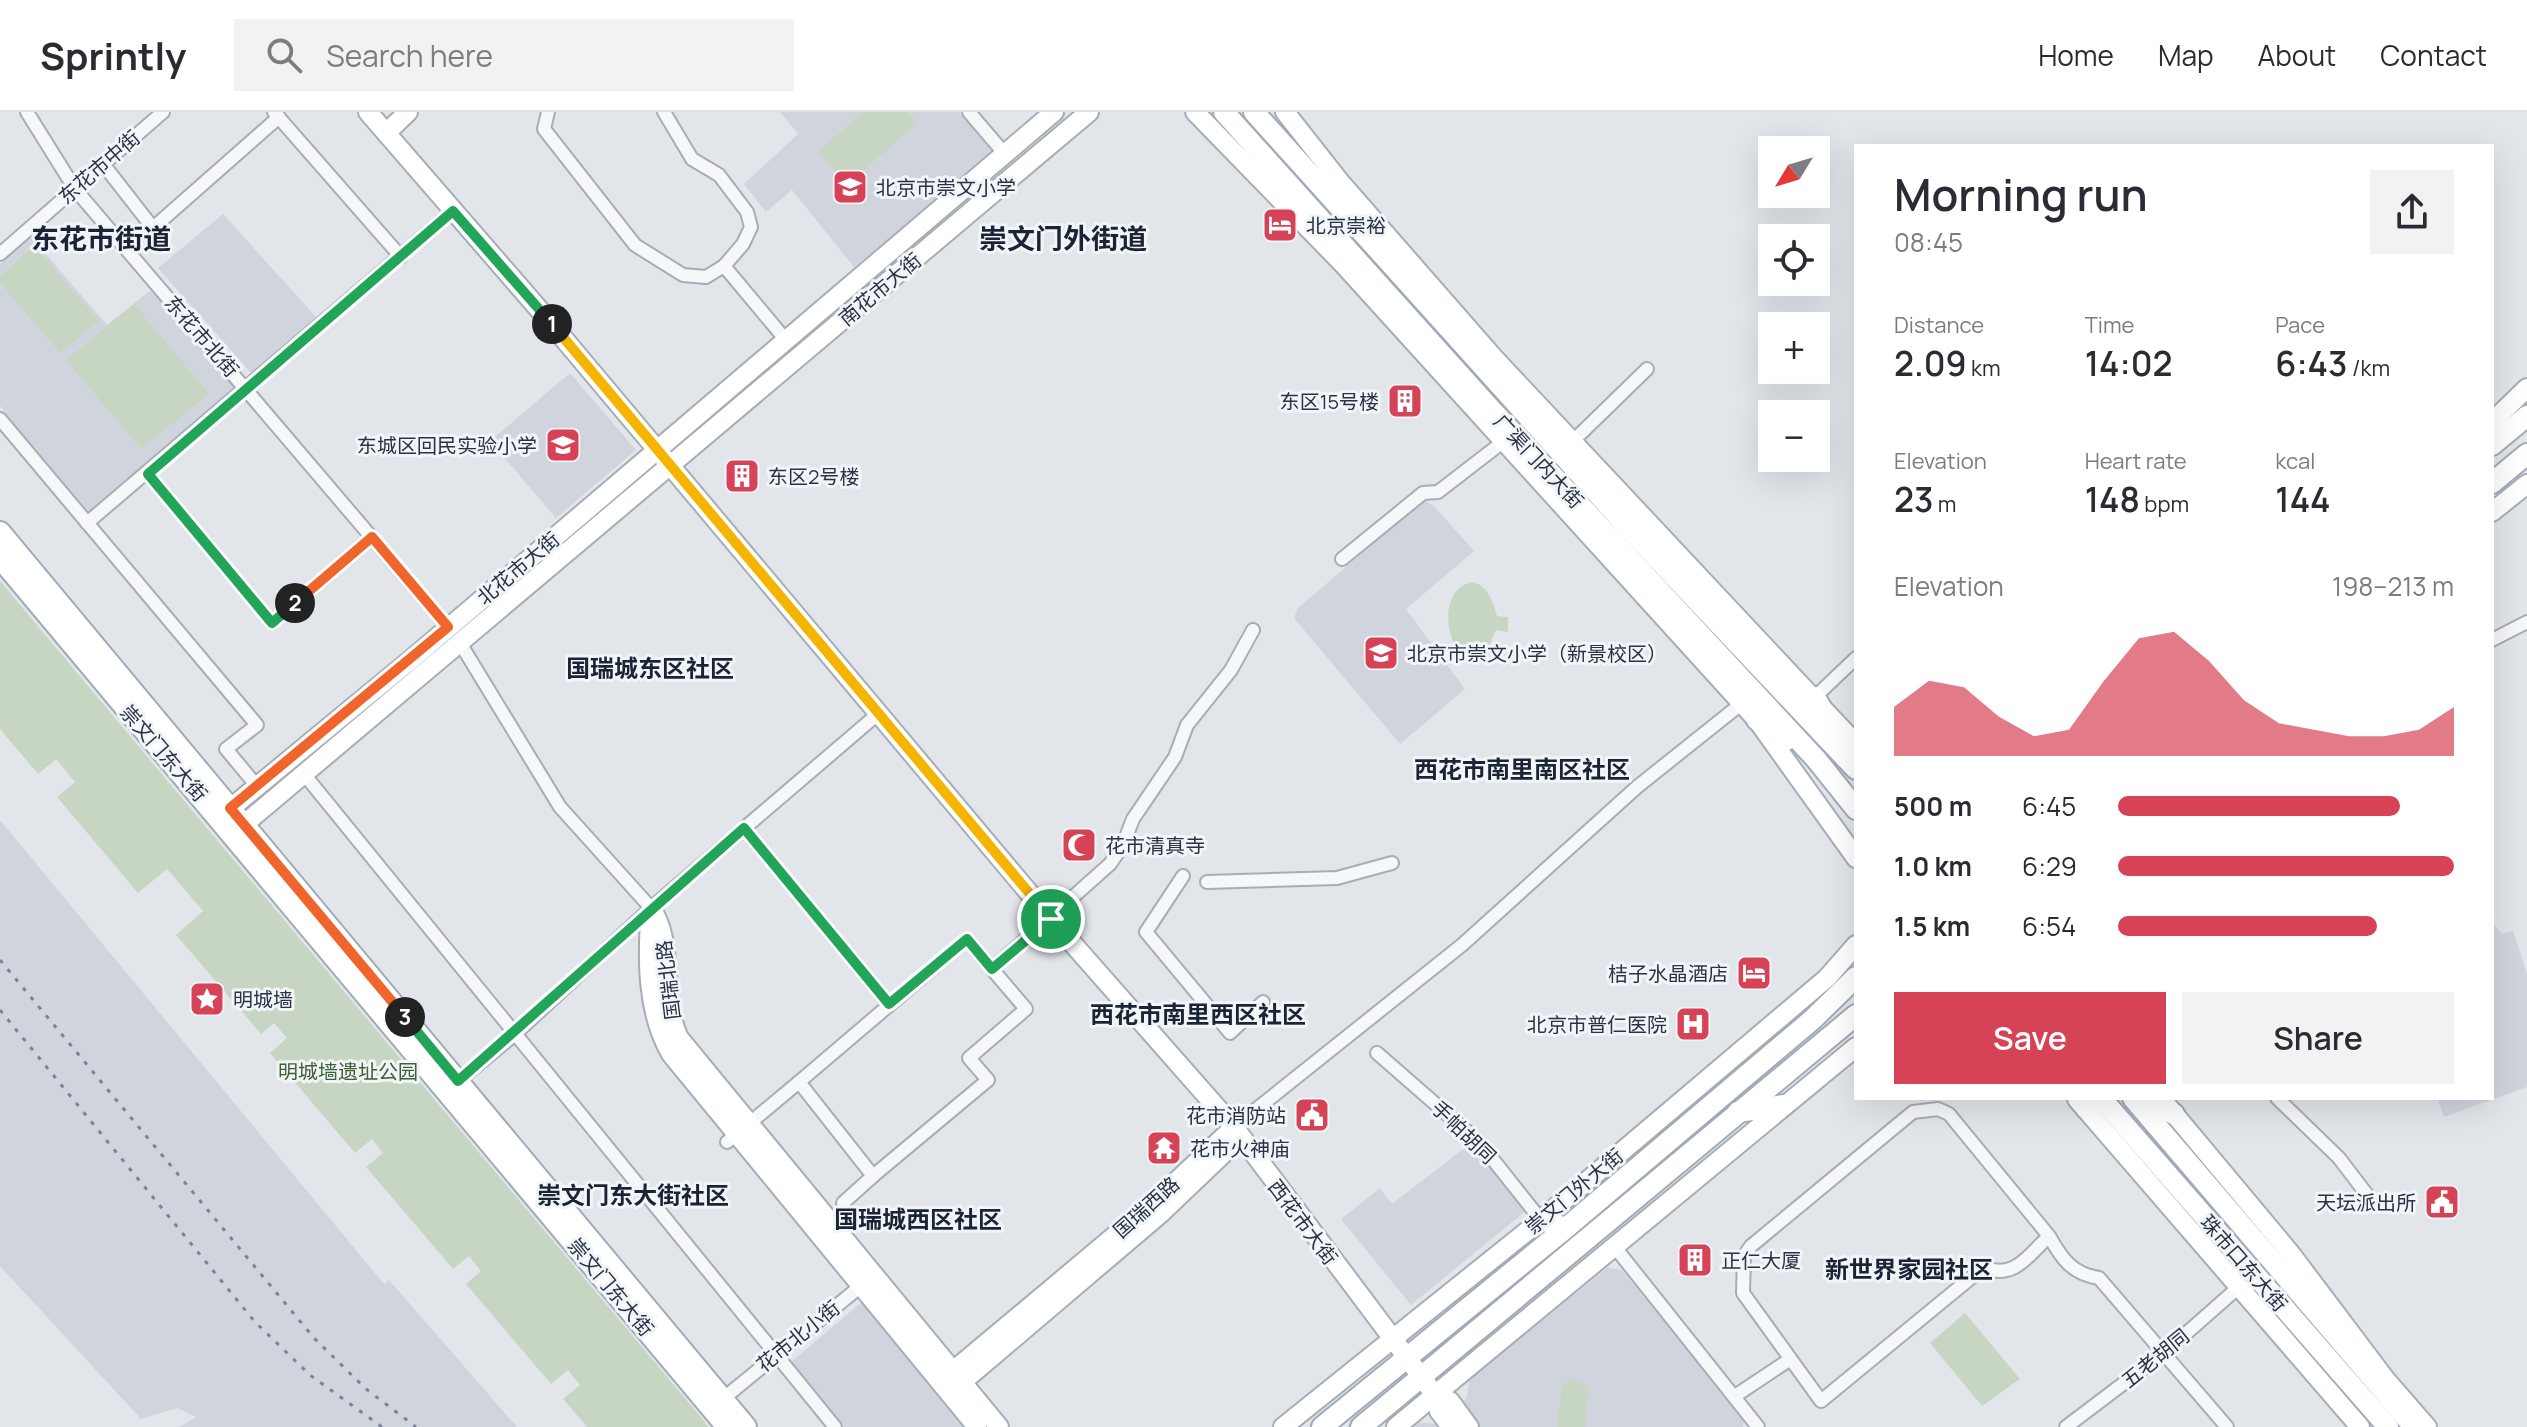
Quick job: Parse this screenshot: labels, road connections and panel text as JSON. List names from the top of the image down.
{
  "streets": {
    "main road": [
      "广渠门内大街",
      "崇文门东大街",
      "崇文门外大街",
      "珠市口东大街"
    ],
    "street": [
      "东花市中街",
      "南花市大街",
      "东花市北街",
      "北花市大街",
      "国瑞北路",
      "手帕胡同",
      "国瑞西路",
      "西花市大街",
      "花市北小街",
      "五老胡同"
    ]
  },
  "crossings": [
    ["东花市中街", "东花市北街"],
    ["南花市大街", "北花市大街"],
    ["南花市大街", "西花市大街"],
    ["东花市北街", "北花市大街"],
    ["北花市大街", "崇文门东大街"],
    ["北花市大街", "西花市大街"],
    ["崇文门东大街", "花市北小街"],
    ["国瑞北路", "国瑞西路"],
    ["国瑞北路", "花市北小街"],
    ["手帕胡同", "崇文门外大街"],
    ["崇文门外大街", "西花市大街"],
    ["国瑞西路", "西花市大街"],
    ["珠市口东大街", "五老胡同"]
  ],
  "districts": [
    "东花市街道",
    "崇文门外街道",
    "国瑞城东区社区",
    "西花市南里南区社区",
    "西花市南里西区社区",
    "崇文门东大街社区",
    "国瑞城西区社区",
    "新世界家园社区"
  ],
  "parks": ["明城墙遗址公园"],
  "places": {
    "school or university": ["北京市崇文小学", "东城区回民实验小学", "北京市崇文小学（新景校区）"],
    "hotel": ["北京崇裕", "桔子水晶酒店"],
    "building": ["东区15号楼", "东区2号楼", "正仁大厦"],
    "mosque": ["花市清真寺"],
    "place": ["明城墙"],
    "hospital": ["北京市普仁医院"],
    "public building": ["花市消防站", "天坛派出所"],
    "temple": ["花市火神庙"]
  },
  "north": "bottom left",
  "page": {
    "header": "Sprintly",
    "search": "Search here",
    "nav": [
      "Home",
      "Map",
      "About",
      "Contact"
    ],
    "map_buttons": ["+", "−"],
    "heading": ["Morning run", "08:45"],
    "stats": [
      ["Distance", "2.09 km"],
      ["Time", "14:02"],
      ["Pace", "6:43 /km"],
      ["Elevation", "23 m"],
      ["Heart rate", "148 bpm"],
      ["kcal", "144"]
    ],
    "pins": ["1", "2", "3"],
    "chart": ["Elevation", "198–213 m"],
    "list": [
      {
        "name": "500 m",
        "note": "6:45"
      },
      {
        "name": "1.0 km",
        "note": "6:29"
      },
      {
        "name": "1.5 km",
        "note": "6:54"
      }
    ],
    "buttons": ["Save", "Share"]
  }
}
